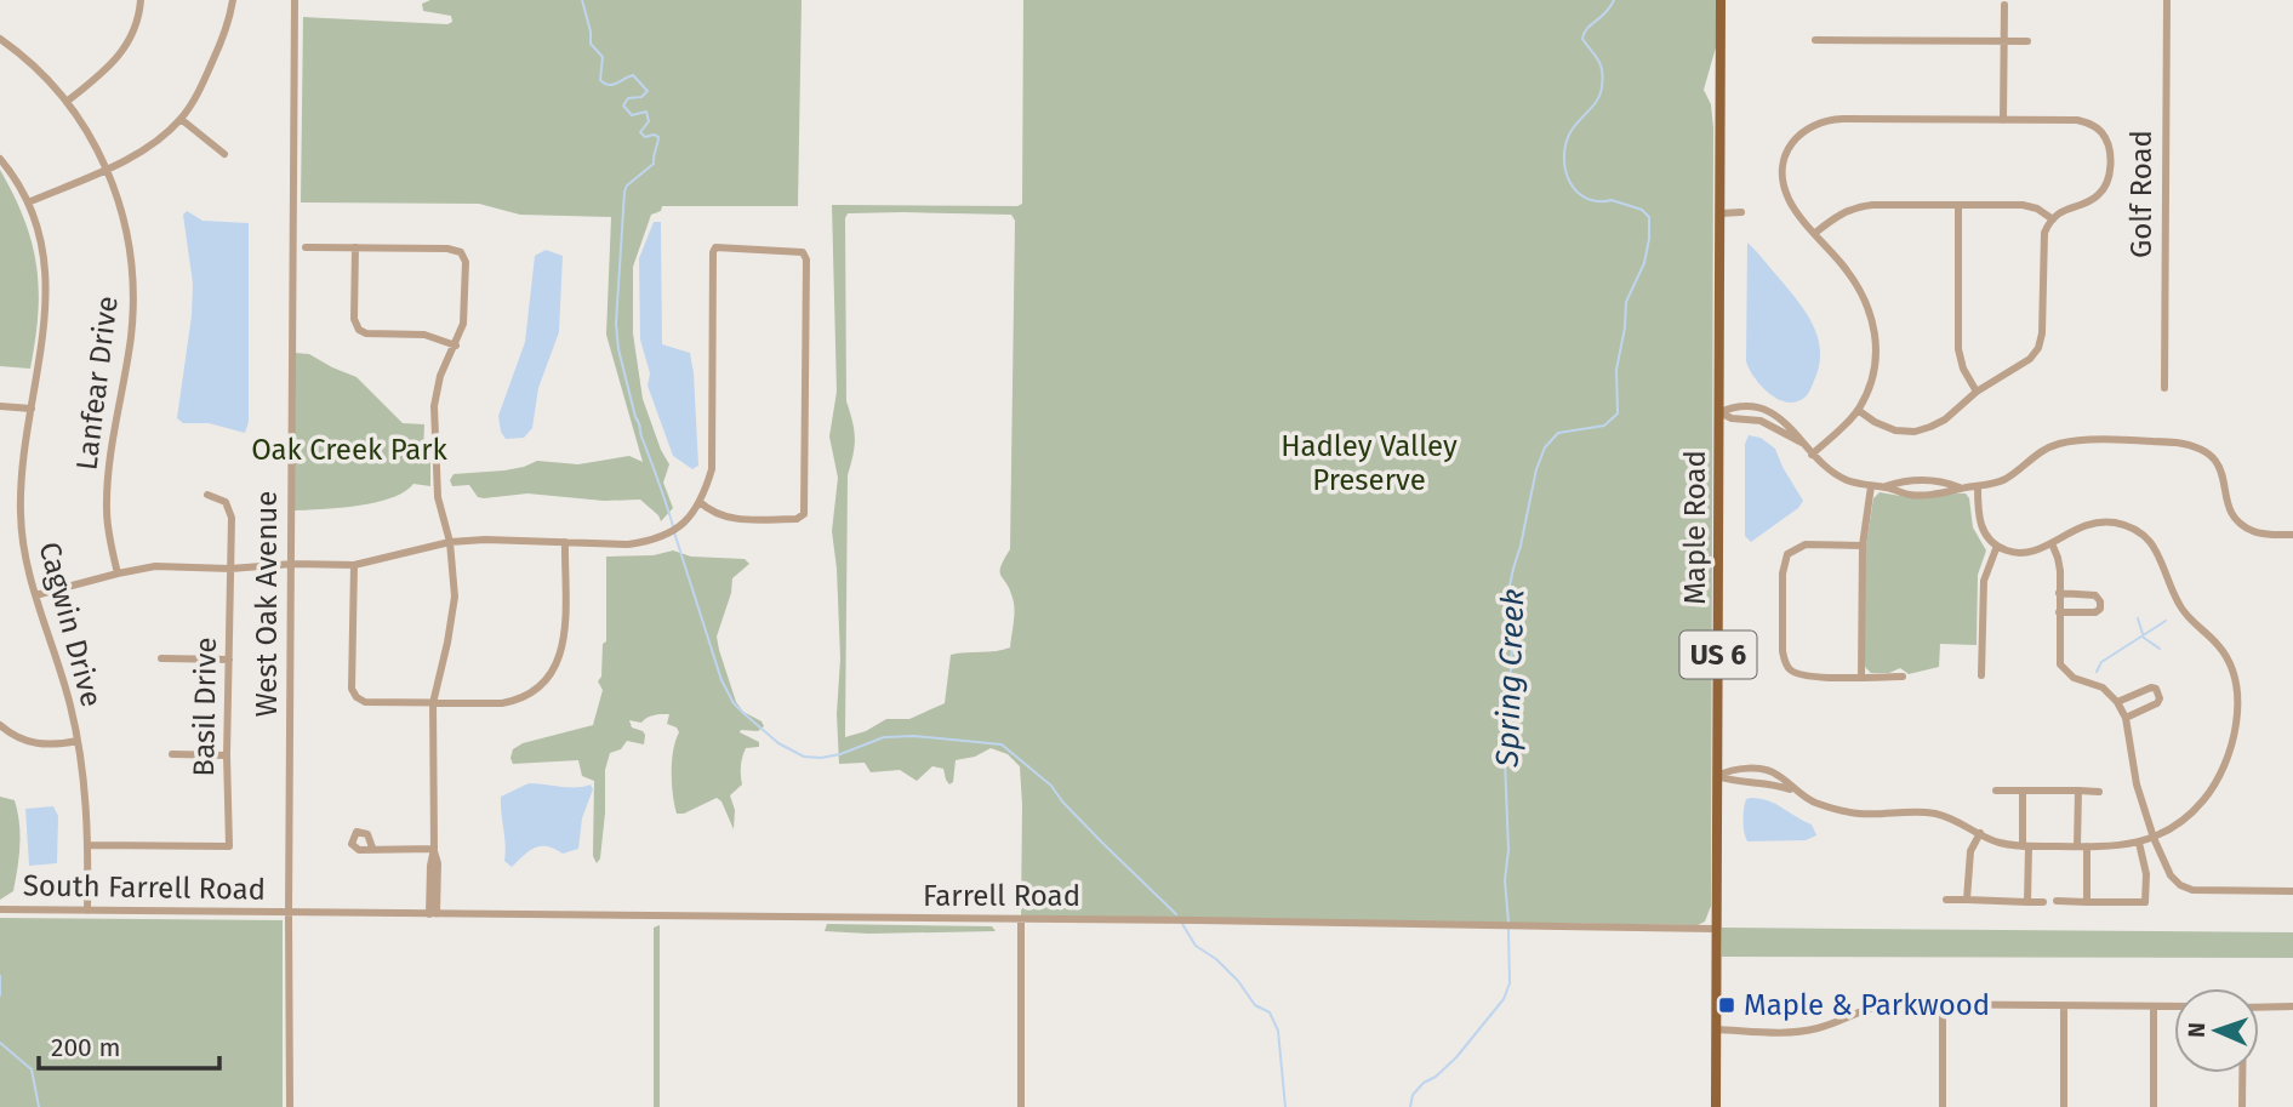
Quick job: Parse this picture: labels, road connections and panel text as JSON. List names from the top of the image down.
{
  "streets": {
    "main road": ["Maple Road", "US 6"],
    "street": [
      "Golf Road",
      "Lanfear Drive",
      "West Oak Avenue",
      "Cagwin Drive",
      "Basil Drive",
      "South Farrell Road",
      "Farrell Road"
    ]
  },
  "crossings": [
    ["Maple Road", "Farrell Road"],
    ["West Oak Avenue", "South Farrell Road"],
    ["West Oak Avenue", "Farrell Road"],
    ["Cagwin Drive", "Basil Drive"],
    ["Cagwin Drive", "South Farrell Road"],
    ["South Farrell Road", "Farrell Road"]
  ],
  "water": ["Spring Creek"],
  "parks": ["Hadley Valley Preserve", "Oak Creek Park"],
  "places": {
    "transit": ["Maple & Parkwood"]
  },
  "scale_bar": "200 m",
  "north": "left"
}
